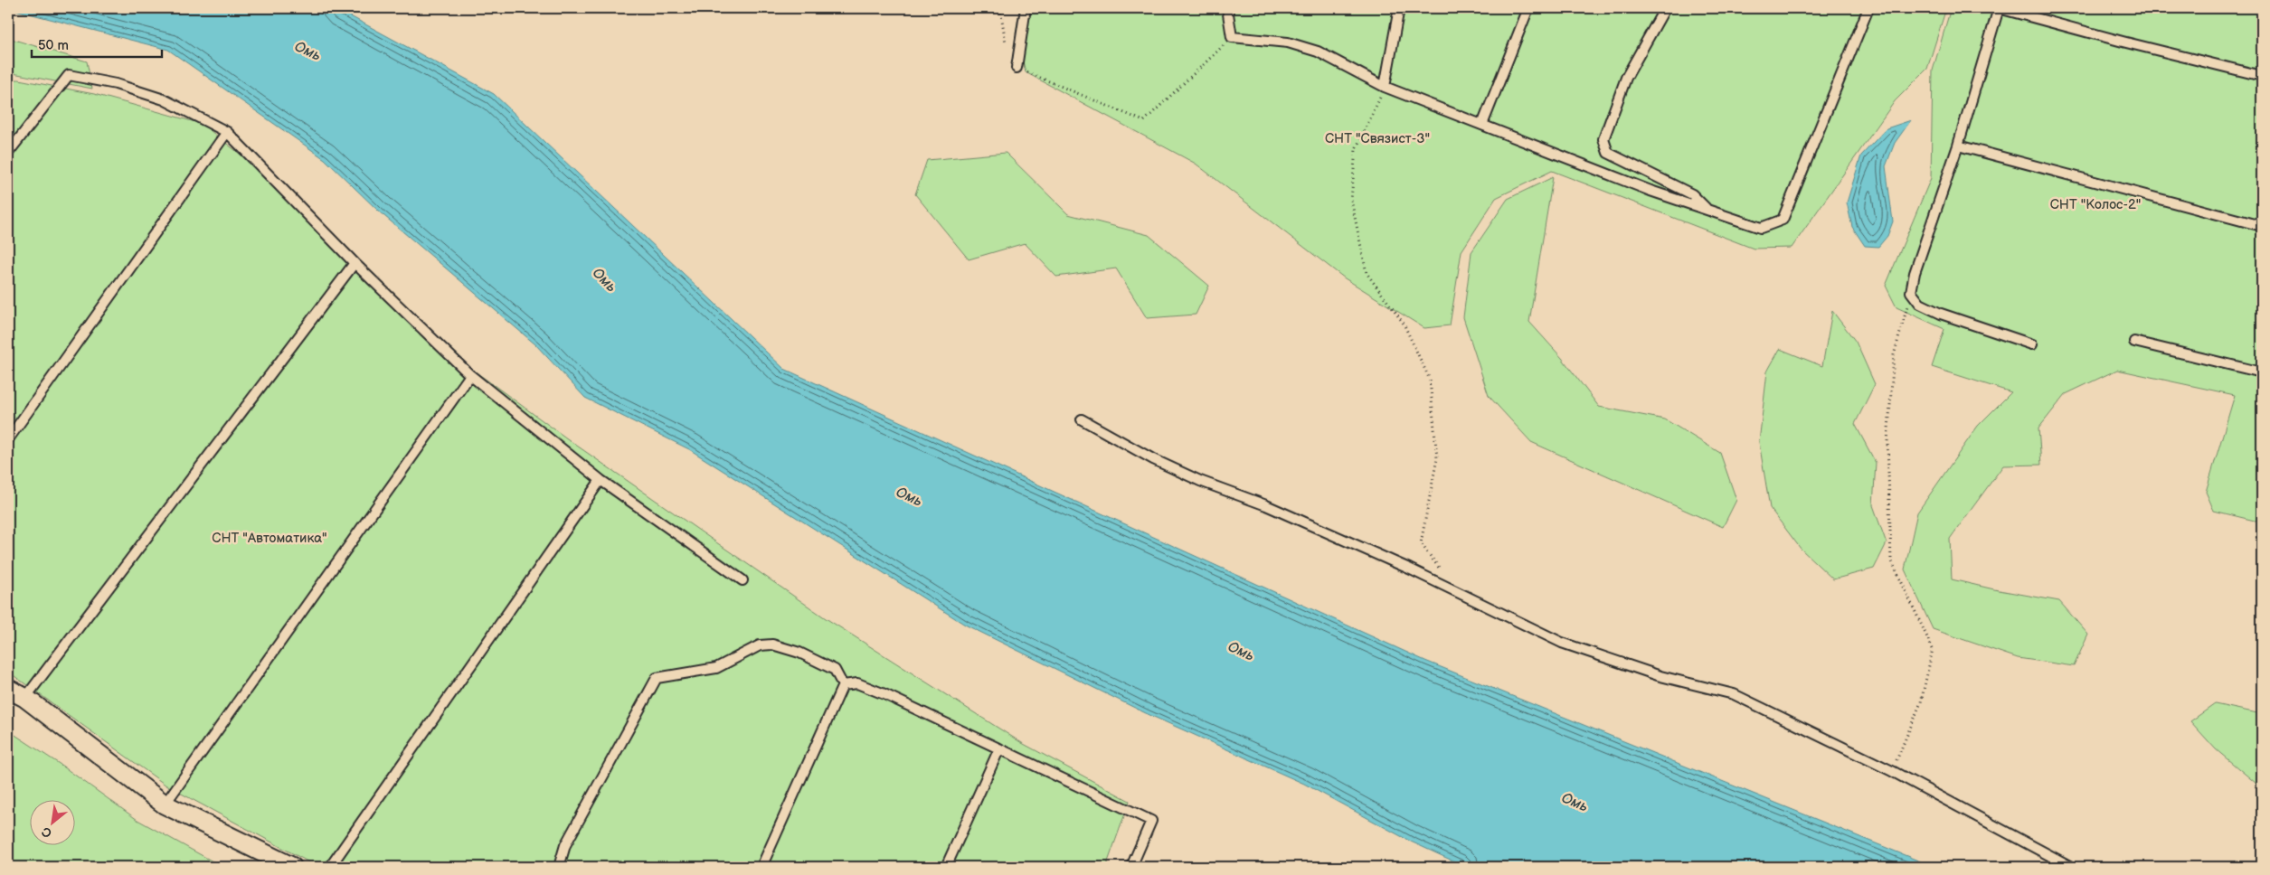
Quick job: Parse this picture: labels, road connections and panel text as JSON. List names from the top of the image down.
{
  "water": ["Омь"],
  "parks": ["СНТ \"Связист-3\"", "СНТ \"Колос-2\"", "СНТ \"Автоматика\""],
  "scale_bar": "50 m",
  "north": "bottom left"
}
